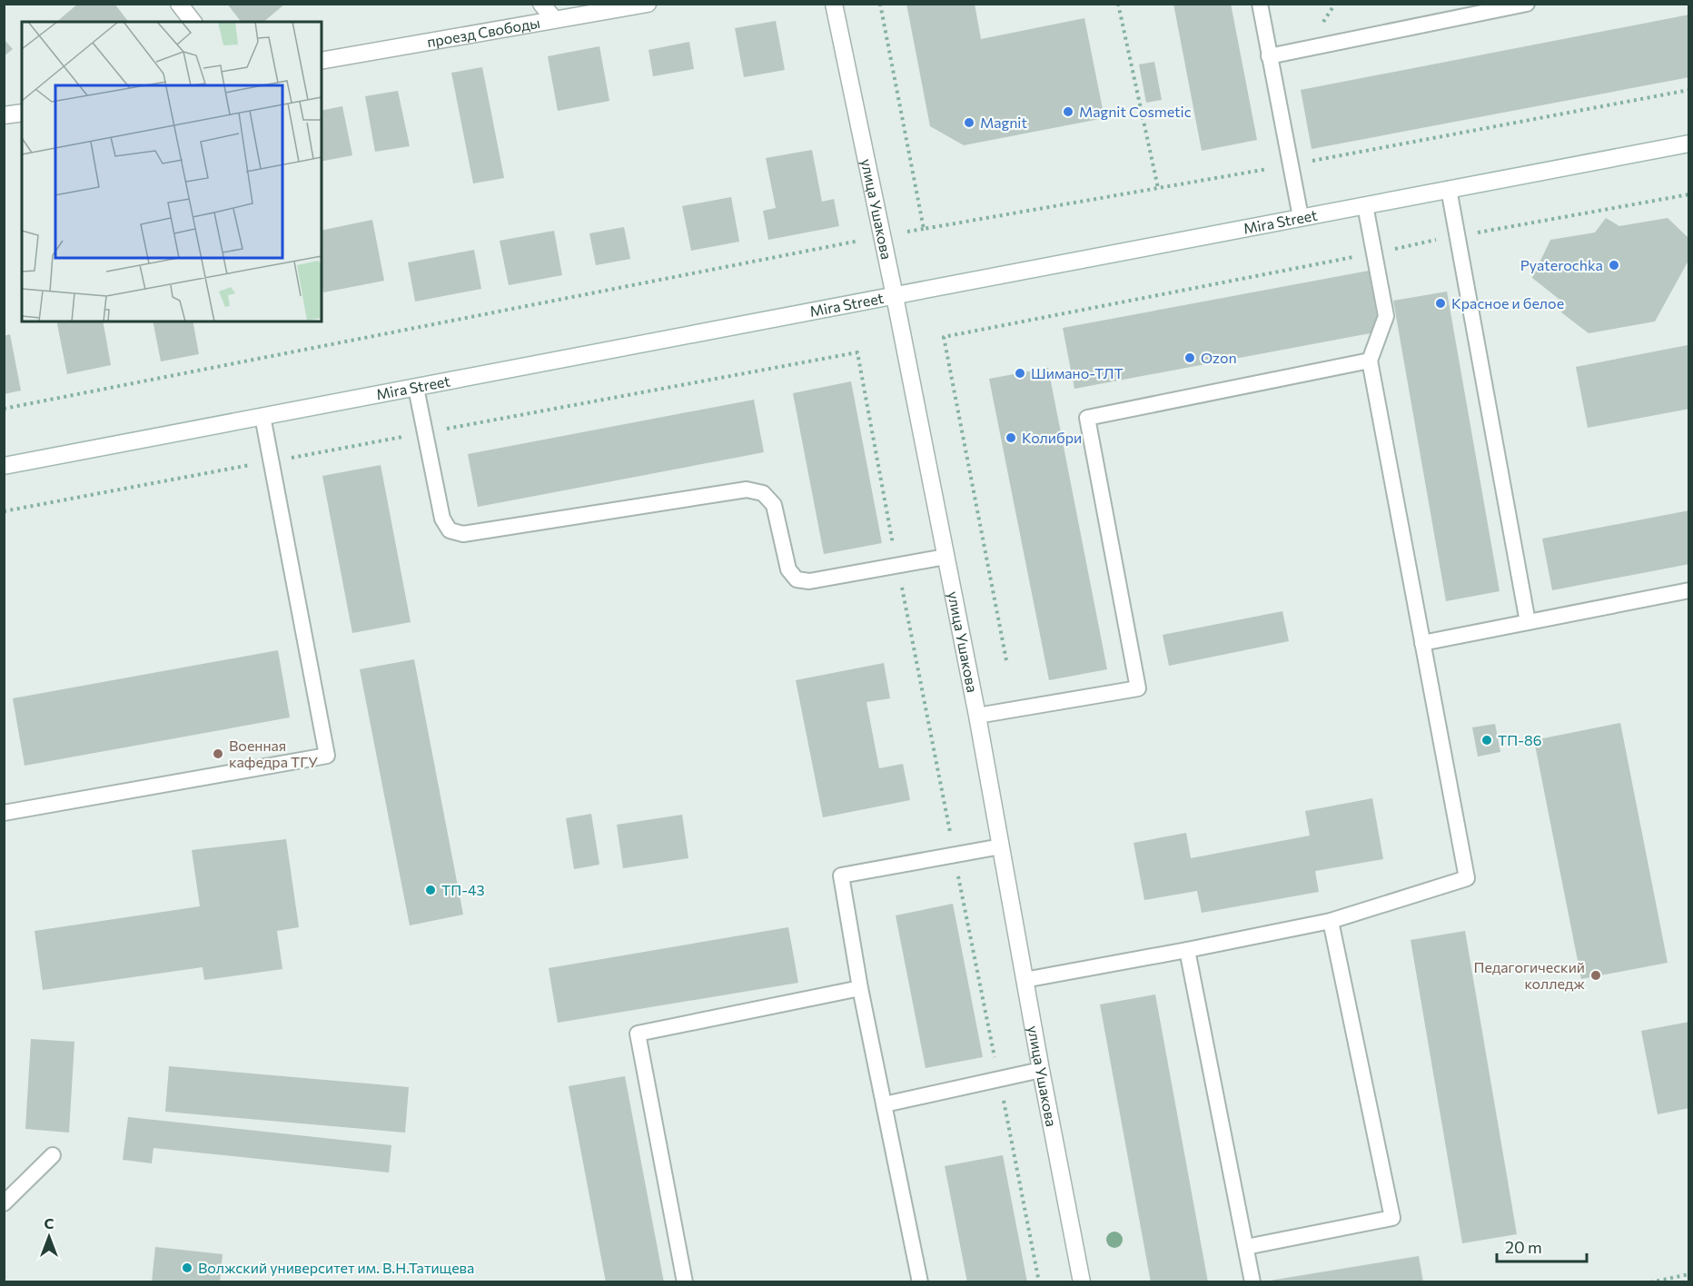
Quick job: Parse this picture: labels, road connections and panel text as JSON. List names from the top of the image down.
{
  "streets": {
    "main road": ["проезд Свободы", "улица Ушакова", "Mira Street"]
  },
  "crossings": [
    ["улица Ушакова", "Mira Street"]
  ],
  "places": [
    "Magnit Cosmetic",
    "Magnit",
    "Pyaterochka",
    "Красное и белое",
    "Ozon",
    "Шимано-ТЛТ",
    "Колибри",
    "ТП-86",
    "Военная кафедра ТГУ",
    "ТП-43",
    "Педагогический колледж",
    "Волжский университет им. В.Н.Татищева"
  ],
  "scale_bar": "20 m",
  "north": "top"
}
